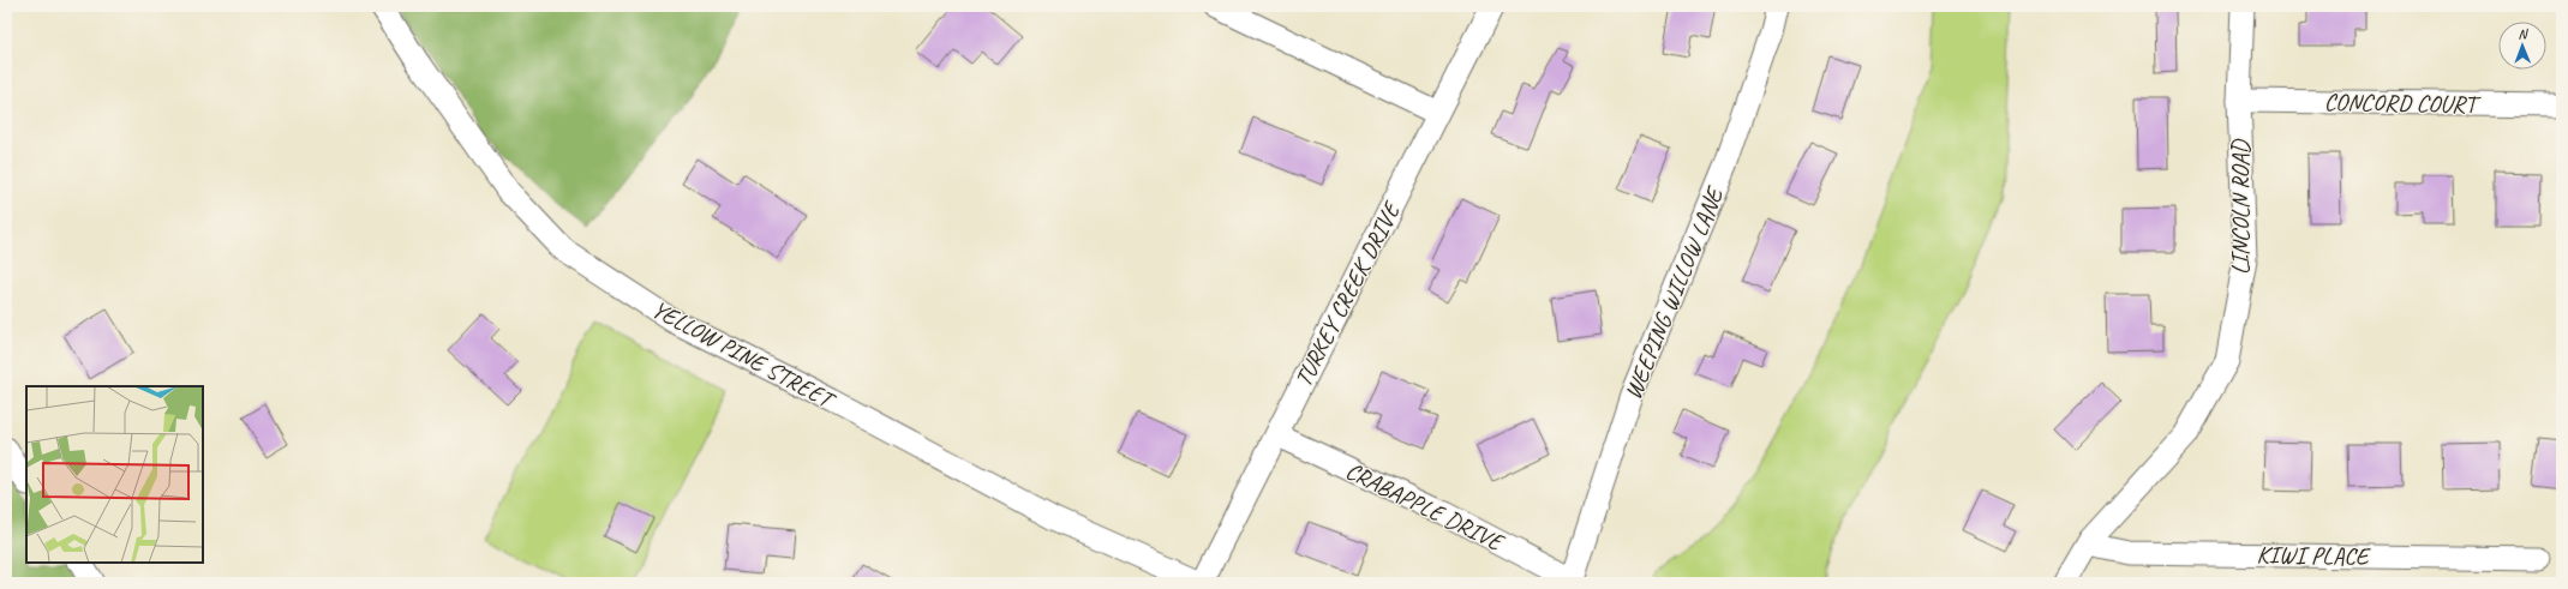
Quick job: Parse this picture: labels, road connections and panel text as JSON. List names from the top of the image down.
{
  "streets": {
    "street": [
      "CONCORD COURT",
      "LINCOLN ROAD",
      "WEEPING WILLOW LANE",
      "TURKEY CREEK DRIVE",
      "YELLOW PINE STREET",
      "CRABAPPLE DRIVE",
      "KIWI PLACE"
    ]
  },
  "crossings": [
    ["CONCORD COURT", "LINCOLN ROAD"],
    ["LINCOLN ROAD", "KIWI PLACE"],
    ["WEEPING WILLOW LANE", "CRABAPPLE DRIVE"],
    ["TURKEY CREEK DRIVE", "YELLOW PINE STREET"],
    ["TURKEY CREEK DRIVE", "CRABAPPLE DRIVE"]
  ],
  "north": "top"
}
